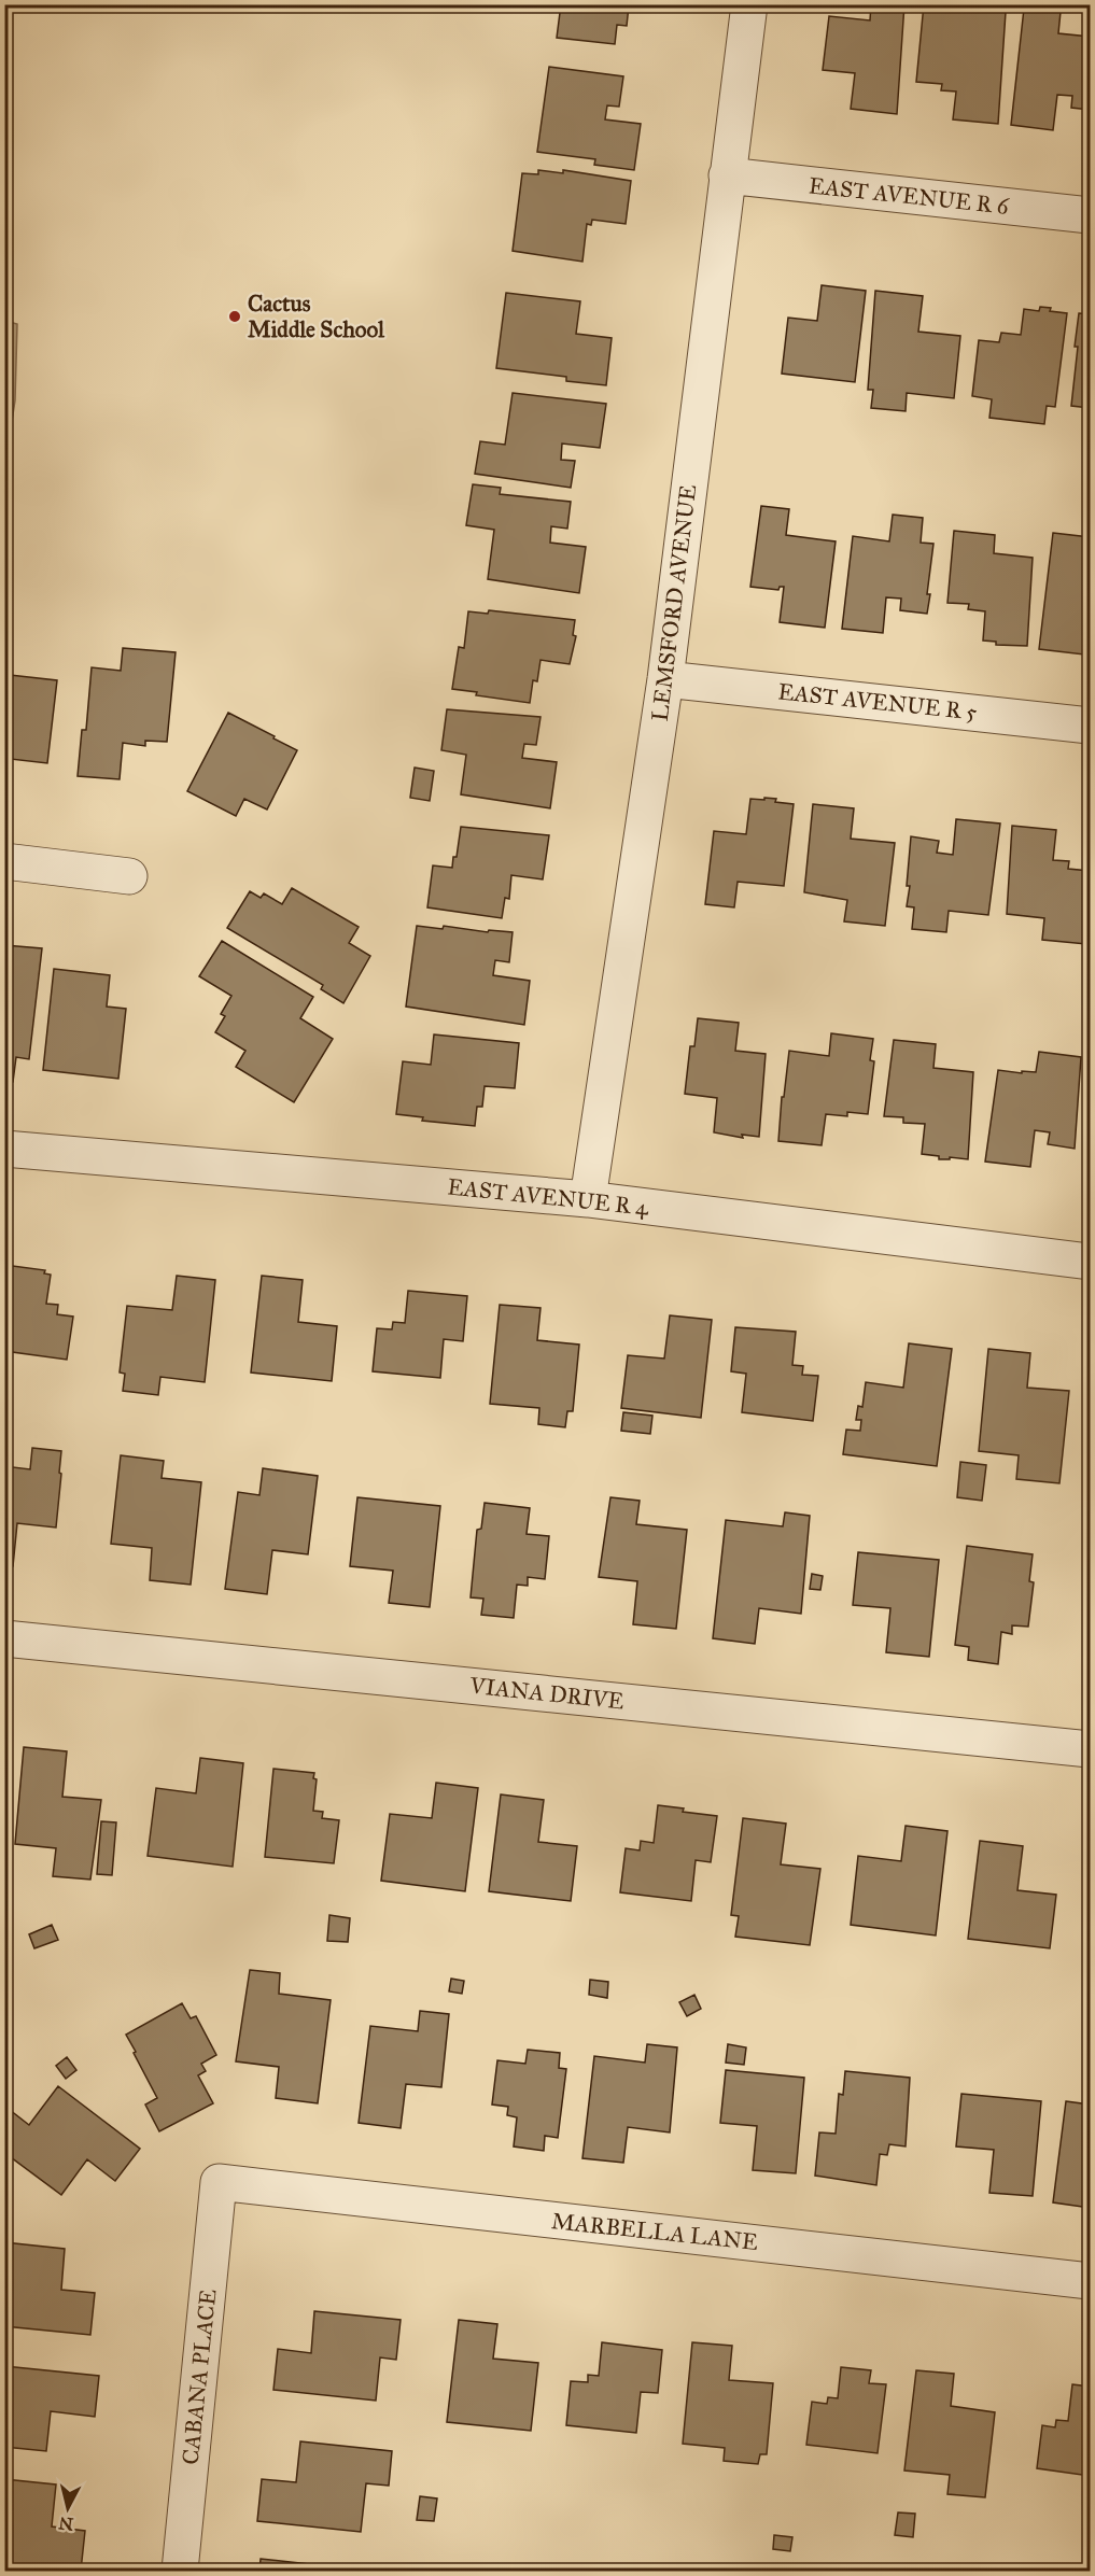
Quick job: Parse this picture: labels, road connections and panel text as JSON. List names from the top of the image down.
{
  "streets": {
    "street": [
      "EAST AVENUE R 6",
      "LEMSFORD AVENUE",
      "EAST AVENUE R 5",
      "EAST AVENUE R 4",
      "VIANA DRIVE",
      "MARBELLA LANE",
      "CABANA PLACE"
    ]
  },
  "crossings": [
    ["EAST AVENUE R 6", "LEMSFORD AVENUE"],
    ["LEMSFORD AVENUE", "EAST AVENUE R 5"],
    ["LEMSFORD AVENUE", "EAST AVENUE R 4"],
    ["MARBELLA LANE", "CABANA PLACE"]
  ],
  "places": ["Cactus Middle School"],
  "north": "bottom"
}
